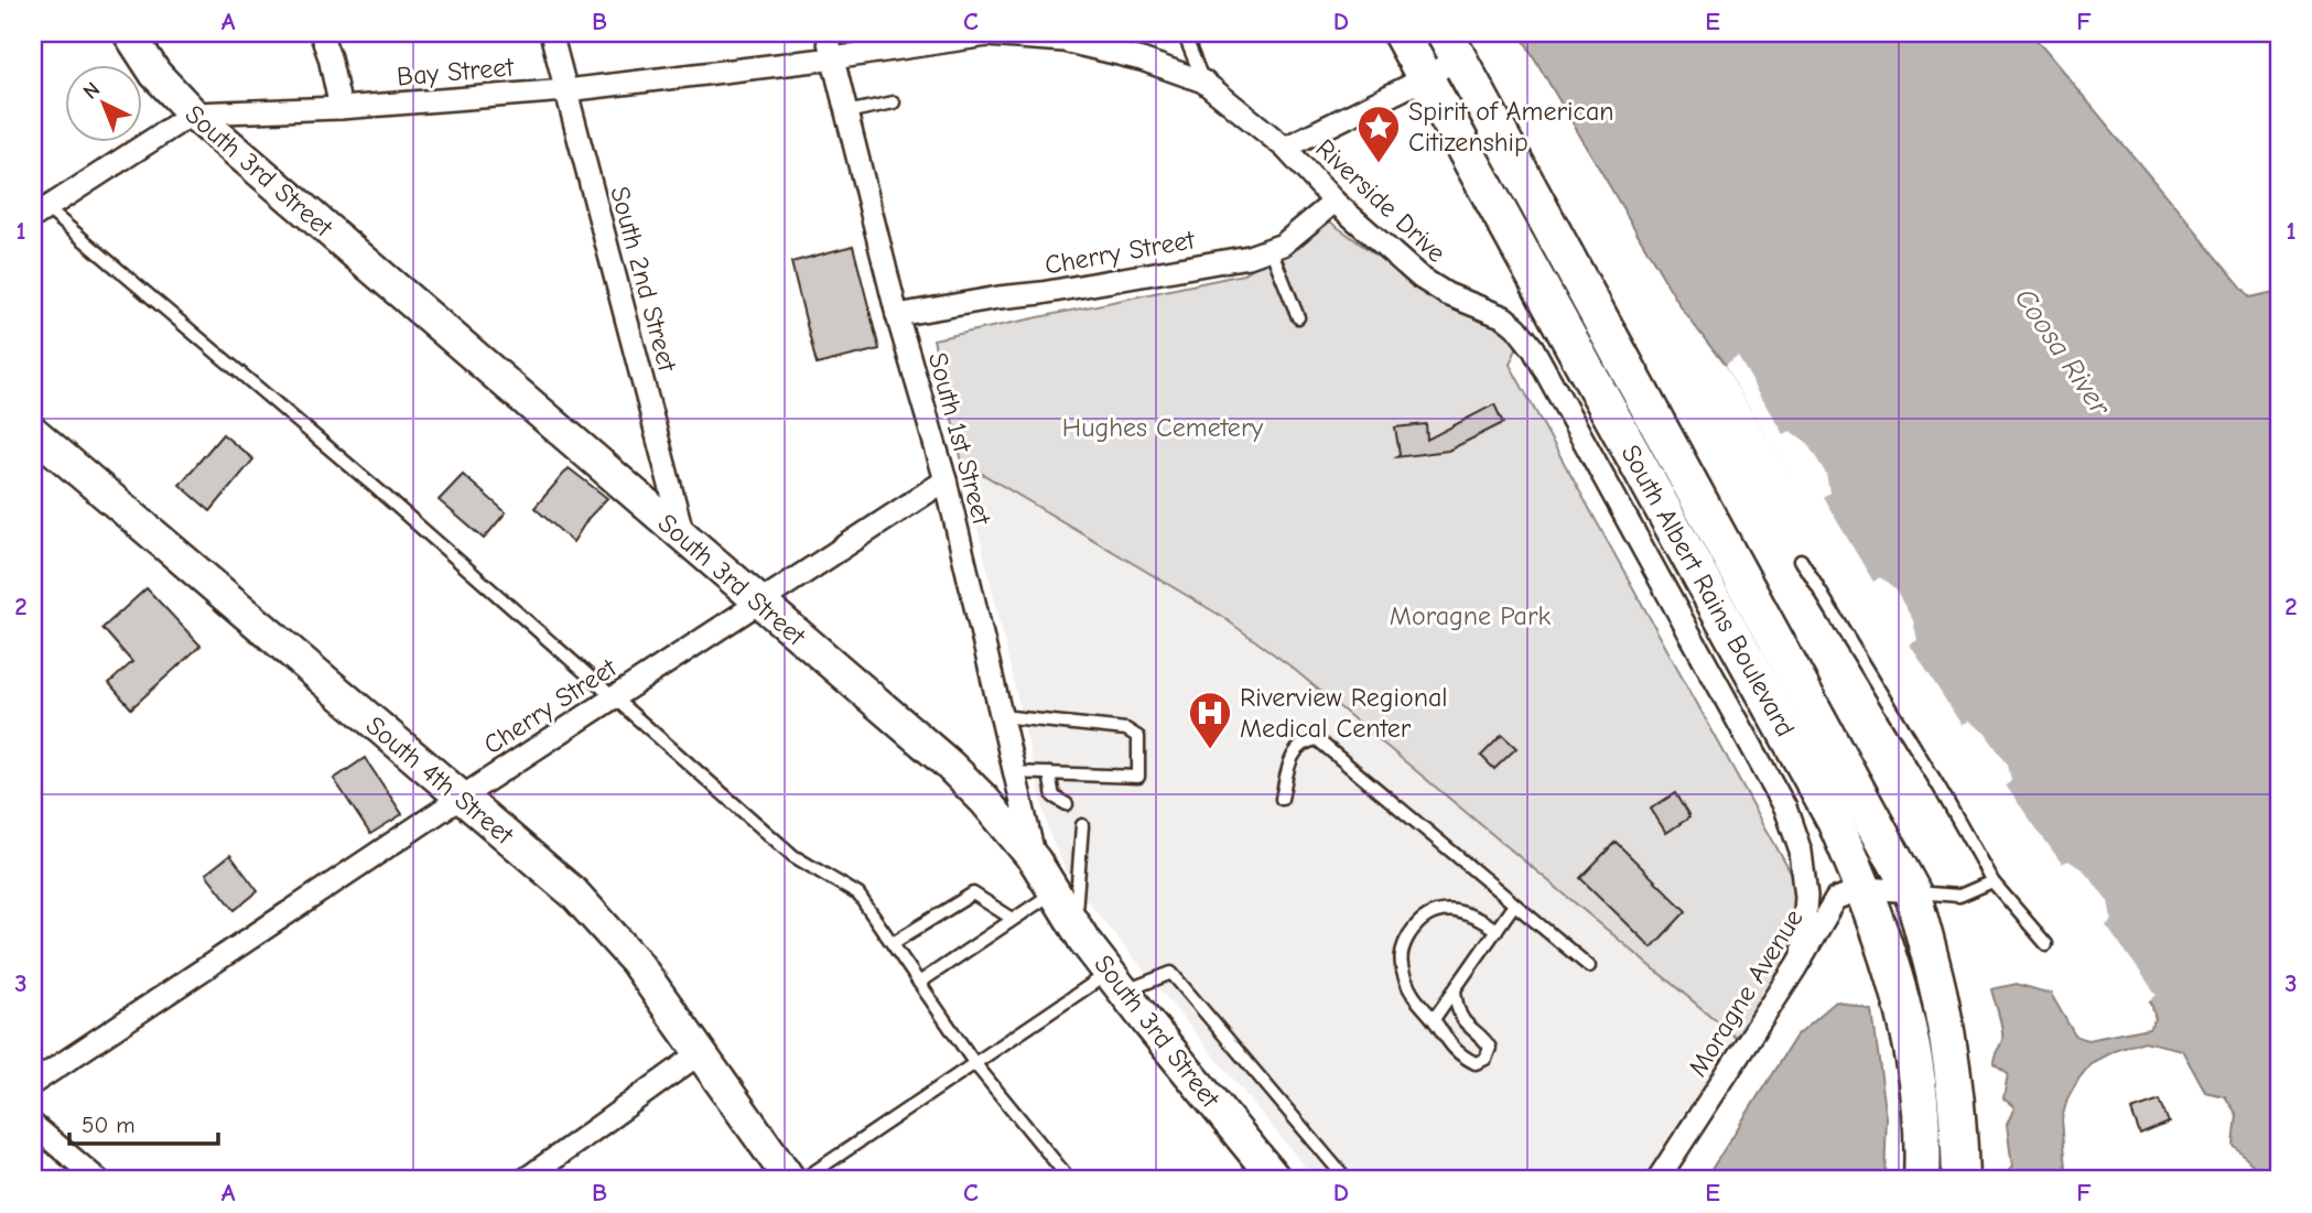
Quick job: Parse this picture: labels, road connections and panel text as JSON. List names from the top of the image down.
{
  "streets": {
    "main road": ["South 3rd Street", "South Albert Rains Boulevard", "South 4th Street"],
    "street": [
      "Bay Street",
      "Riverside Drive",
      "Cherry Street",
      "South 2nd Street",
      "South 1st Street",
      "Moragne Avenue"
    ]
  },
  "crossings": [
    ["Bay Street", "South 3rd Street"],
    ["Bay Street", "Riverside Drive"],
    ["Bay Street", "South 2nd Street"],
    ["Bay Street", "South 1st Street"],
    ["South 3rd Street", "Cherry Street"],
    ["South 3rd Street", "South 2nd Street"],
    ["South 3rd Street", "South 1st Street"],
    ["Riverside Drive", "Cherry Street"],
    ["Riverside Drive", "Moragne Avenue"],
    ["Cherry Street", "South 1st Street"],
    ["Cherry Street", "South 4th Street"],
    ["South Albert Rains Boulevard", "Moragne Avenue"]
  ],
  "water": ["Coosa River"],
  "parks": ["Hughes Cemetery", "Moragne Park"],
  "places": {
    "place": ["Spirit of American Citizenship"],
    "hospital": ["Riverview Regional Medical Center"]
  },
  "scale_bar": "50 m",
  "north": "top left",
  "grid": {
    "columns": [
      "A",
      "B",
      "C",
      "D",
      "E",
      "F"
    ],
    "rows": ["1", "2", "3"]
  }
}
